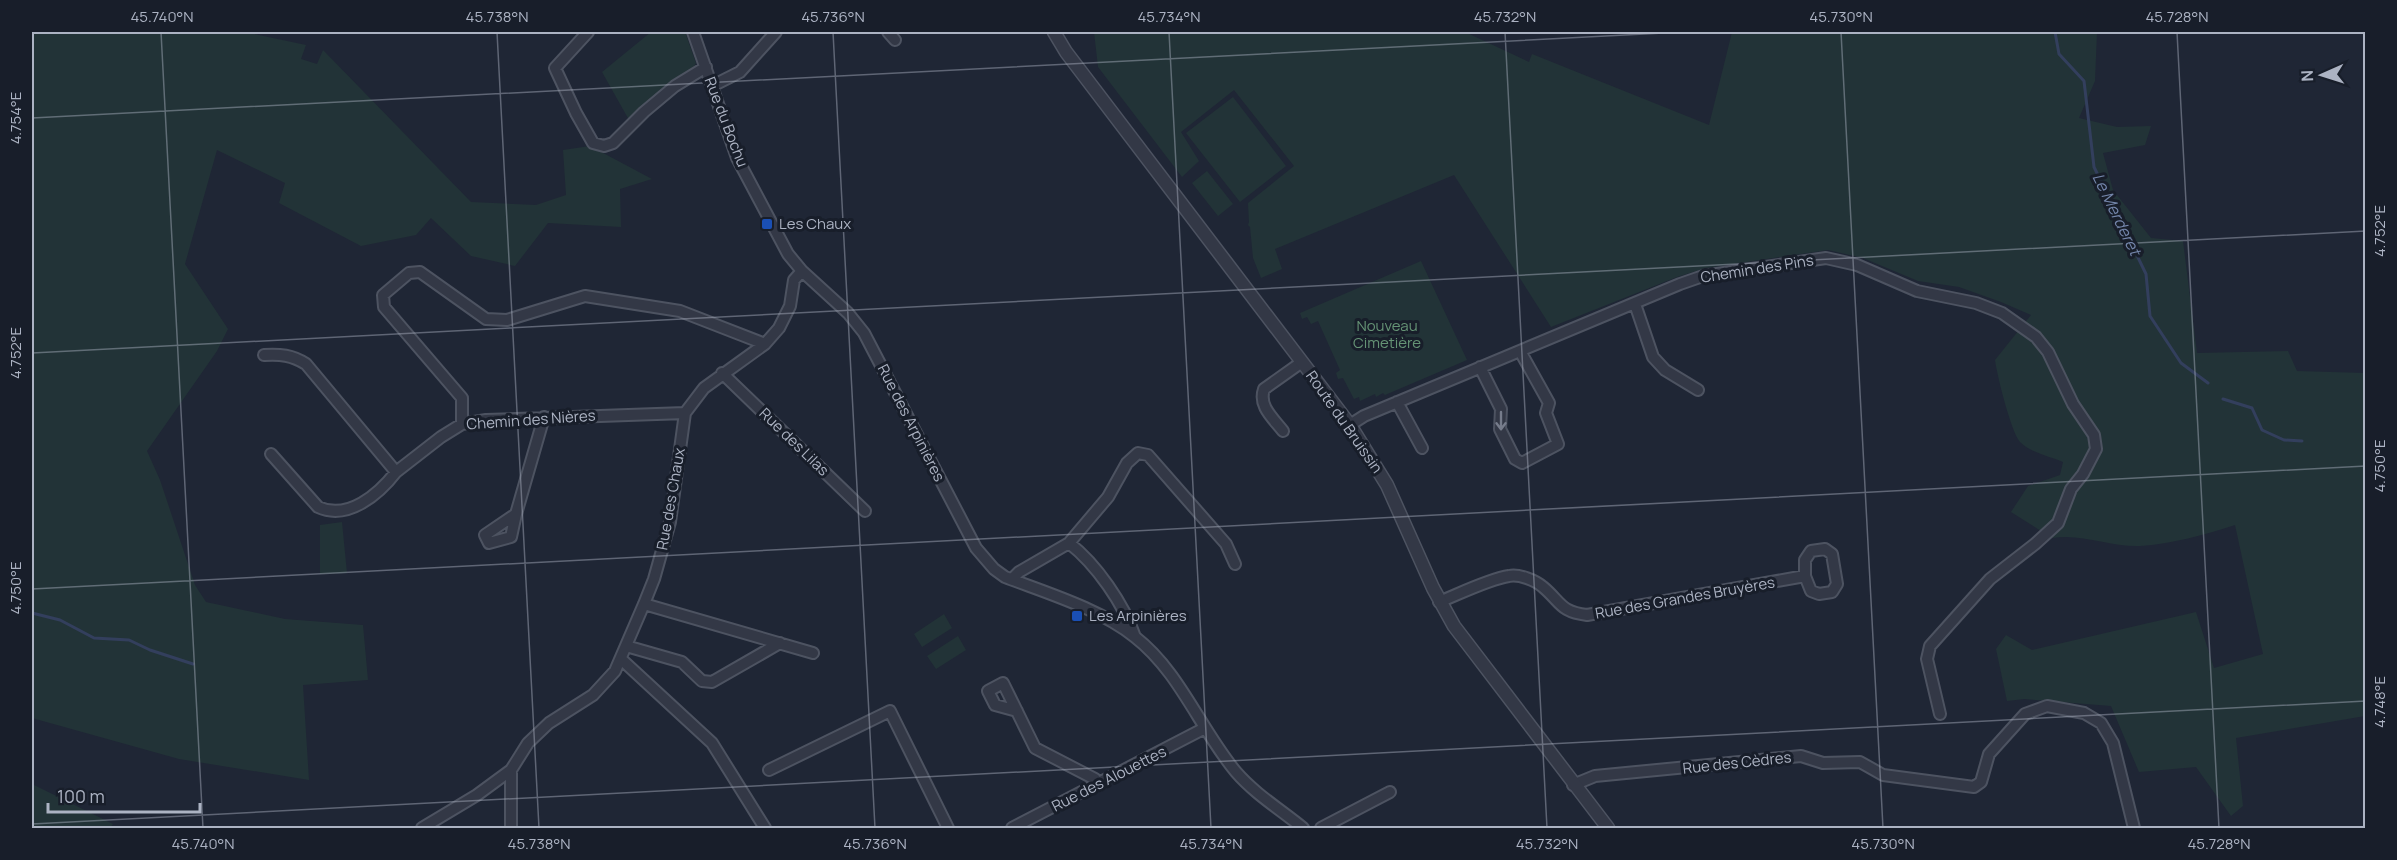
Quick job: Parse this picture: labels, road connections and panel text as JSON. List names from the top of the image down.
{
  "streets": {
    "street": [
      "Rue du Bochu",
      "Chemin des Pins",
      "Chemin des Nières",
      "Route du Bruissin",
      "Rue des Arpinières",
      "Rue des Lilas",
      "Rue des Chaux",
      "Rue des Grandes Bruyères",
      "Rue des Cèdres",
      "Rue des Alouettes"
    ]
  },
  "crossings": [
    ["Rue du Bochu", "Rue des Arpinières"],
    ["Rue du Bochu", "Rue des Chaux"],
    ["Chemin des Pins", "Route du Bruissin"],
    ["Chemin des Nières", "Rue des Chaux"],
    ["Route du Bruissin", "Rue des Grandes Bruyères"],
    ["Route du Bruissin", "Rue des Cèdres"],
    ["Rue des Arpinières", "Rue des Chaux"],
    ["Rue des Arpinières", "Rue des Alouettes"],
    ["Rue des Lilas", "Rue des Chaux"]
  ],
  "water": ["Le Merderet"],
  "parks": ["Nouveau Cimetière"],
  "places": {
    "transit": ["Les Chaux", "Les Arpinières"]
  },
  "scale_bar": "100 m",
  "north": "left",
  "coordinates": [
    "45.740°N",
    "45.738°N",
    "45.736°N",
    "45.734°N",
    "45.732°N",
    "45.730°N",
    "45.728°N",
    "4.754°E",
    "4.752°E",
    "4.750°E",
    "4.748°E"
  ]
}
